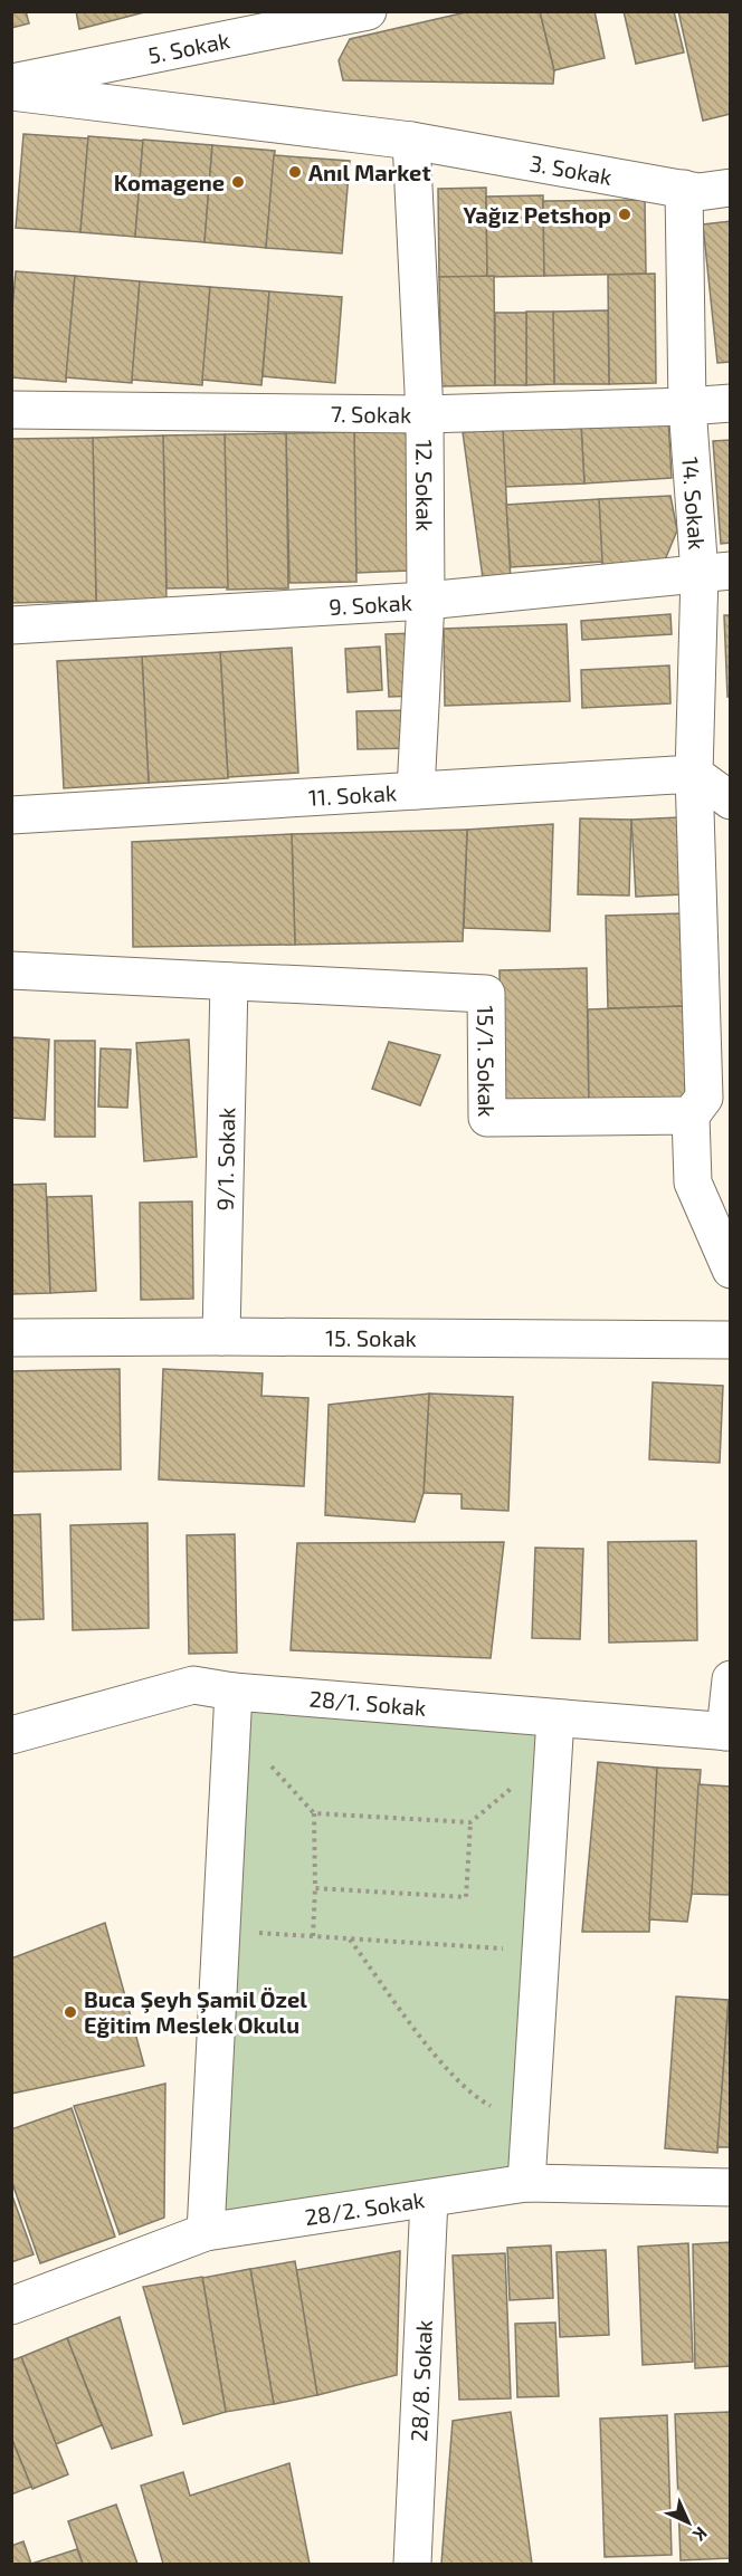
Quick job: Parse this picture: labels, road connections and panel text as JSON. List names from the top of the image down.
{
  "streets": {
    "street": [
      "5. Sokak",
      "3. Sokak",
      "7. Sokak",
      "12. Sokak",
      "14. Sokak",
      "9. Sokak",
      "11. Sokak",
      "15/1. Sokak",
      "9/1. Sokak",
      "15. Sokak",
      "28/1. Sokak",
      "28/2. Sokak",
      "28/8. Sokak"
    ]
  },
  "crossings": [
    ["3. Sokak", "12. Sokak"],
    ["3. Sokak", "14. Sokak"],
    ["7. Sokak", "12. Sokak"],
    ["7. Sokak", "14. Sokak"],
    ["12. Sokak", "9. Sokak"],
    ["12. Sokak", "11. Sokak"],
    ["14. Sokak", "9. Sokak"],
    ["14. Sokak", "11. Sokak"],
    ["14. Sokak", "15/1. Sokak"],
    ["15/1. Sokak", "9/1. Sokak"],
    ["9/1. Sokak", "15. Sokak"],
    ["28/2. Sokak", "28/8. Sokak"]
  ],
  "places": [
    "Anıl Market",
    "Komagene",
    "Yağız Petshop",
    "Buca Şeyh Şamil Özel Eğitim Meslek Okulu"
  ],
  "north": "bottom right"
}
